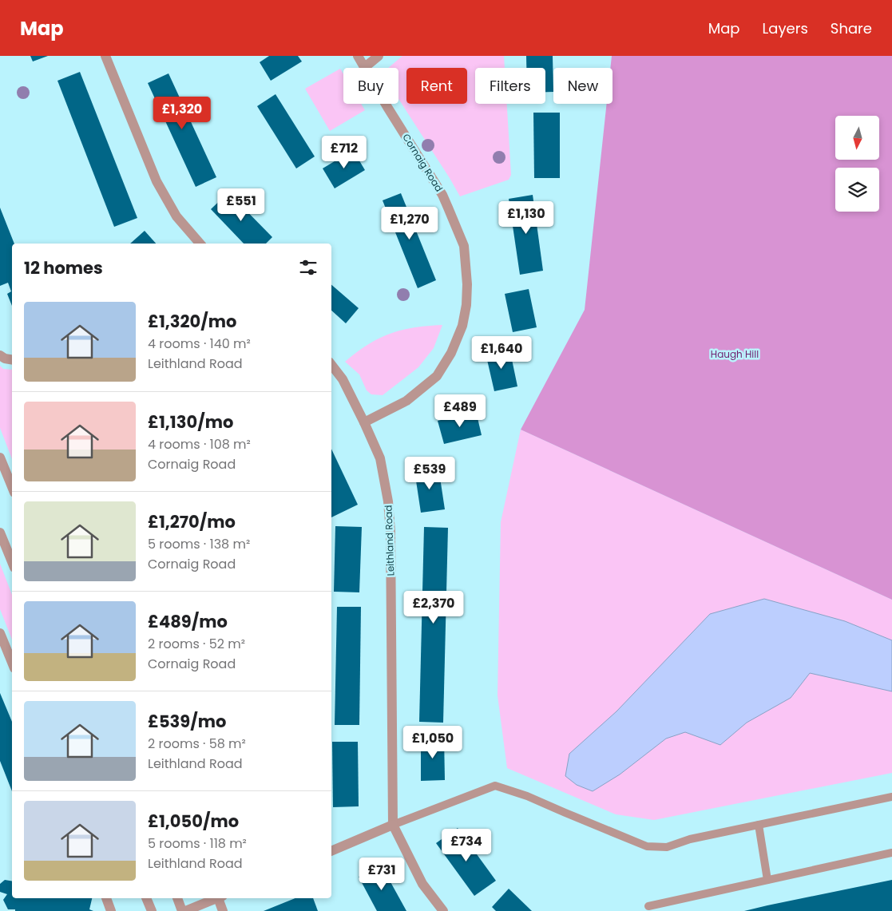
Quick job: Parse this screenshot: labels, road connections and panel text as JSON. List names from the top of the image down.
{
  "streets": {
    "street": ["Cornaig Road", "Leithland Road"]
  },
  "crossings": [
    ["Cornaig Road", "Leithland Road"]
  ],
  "parks": ["Haugh Hill"],
  "north": "bottom",
  "page": {
    "header": "Map",
    "nav": ["Map", "Layers", "Share"],
    "chip": [
      "Buy",
      "Rent",
      "Filters",
      "New"
    ],
    "price": [
      "£1,320",
      "£712",
      "£551",
      "£1,130",
      "£1,270",
      "£1,640",
      "£489",
      "£539",
      "£2,370",
      "£1,050",
      "£734",
      "£731"
    ],
    "heading": "12 homes",
    "list": [
      {
        "name": "£1,320/mo",
        "note": "4 rooms · 140 m² · Leithland Road"
      },
      {
        "name": "£1,130/mo",
        "note": "4 rooms · 108 m² · Cornaig Road"
      },
      {
        "name": "£1,270/mo",
        "note": "5 rooms · 138 m² · Cornaig Road"
      },
      {
        "name": "£489/mo",
        "note": "2 rooms · 52 m² · Cornaig Road"
      },
      {
        "name": "£539/mo",
        "note": "2 rooms · 58 m² · Leithland Road"
      },
      {
        "name": "£1,050/mo",
        "note": "5 rooms · 118 m² · Leithland Road"
      }
    ]
  }
}
